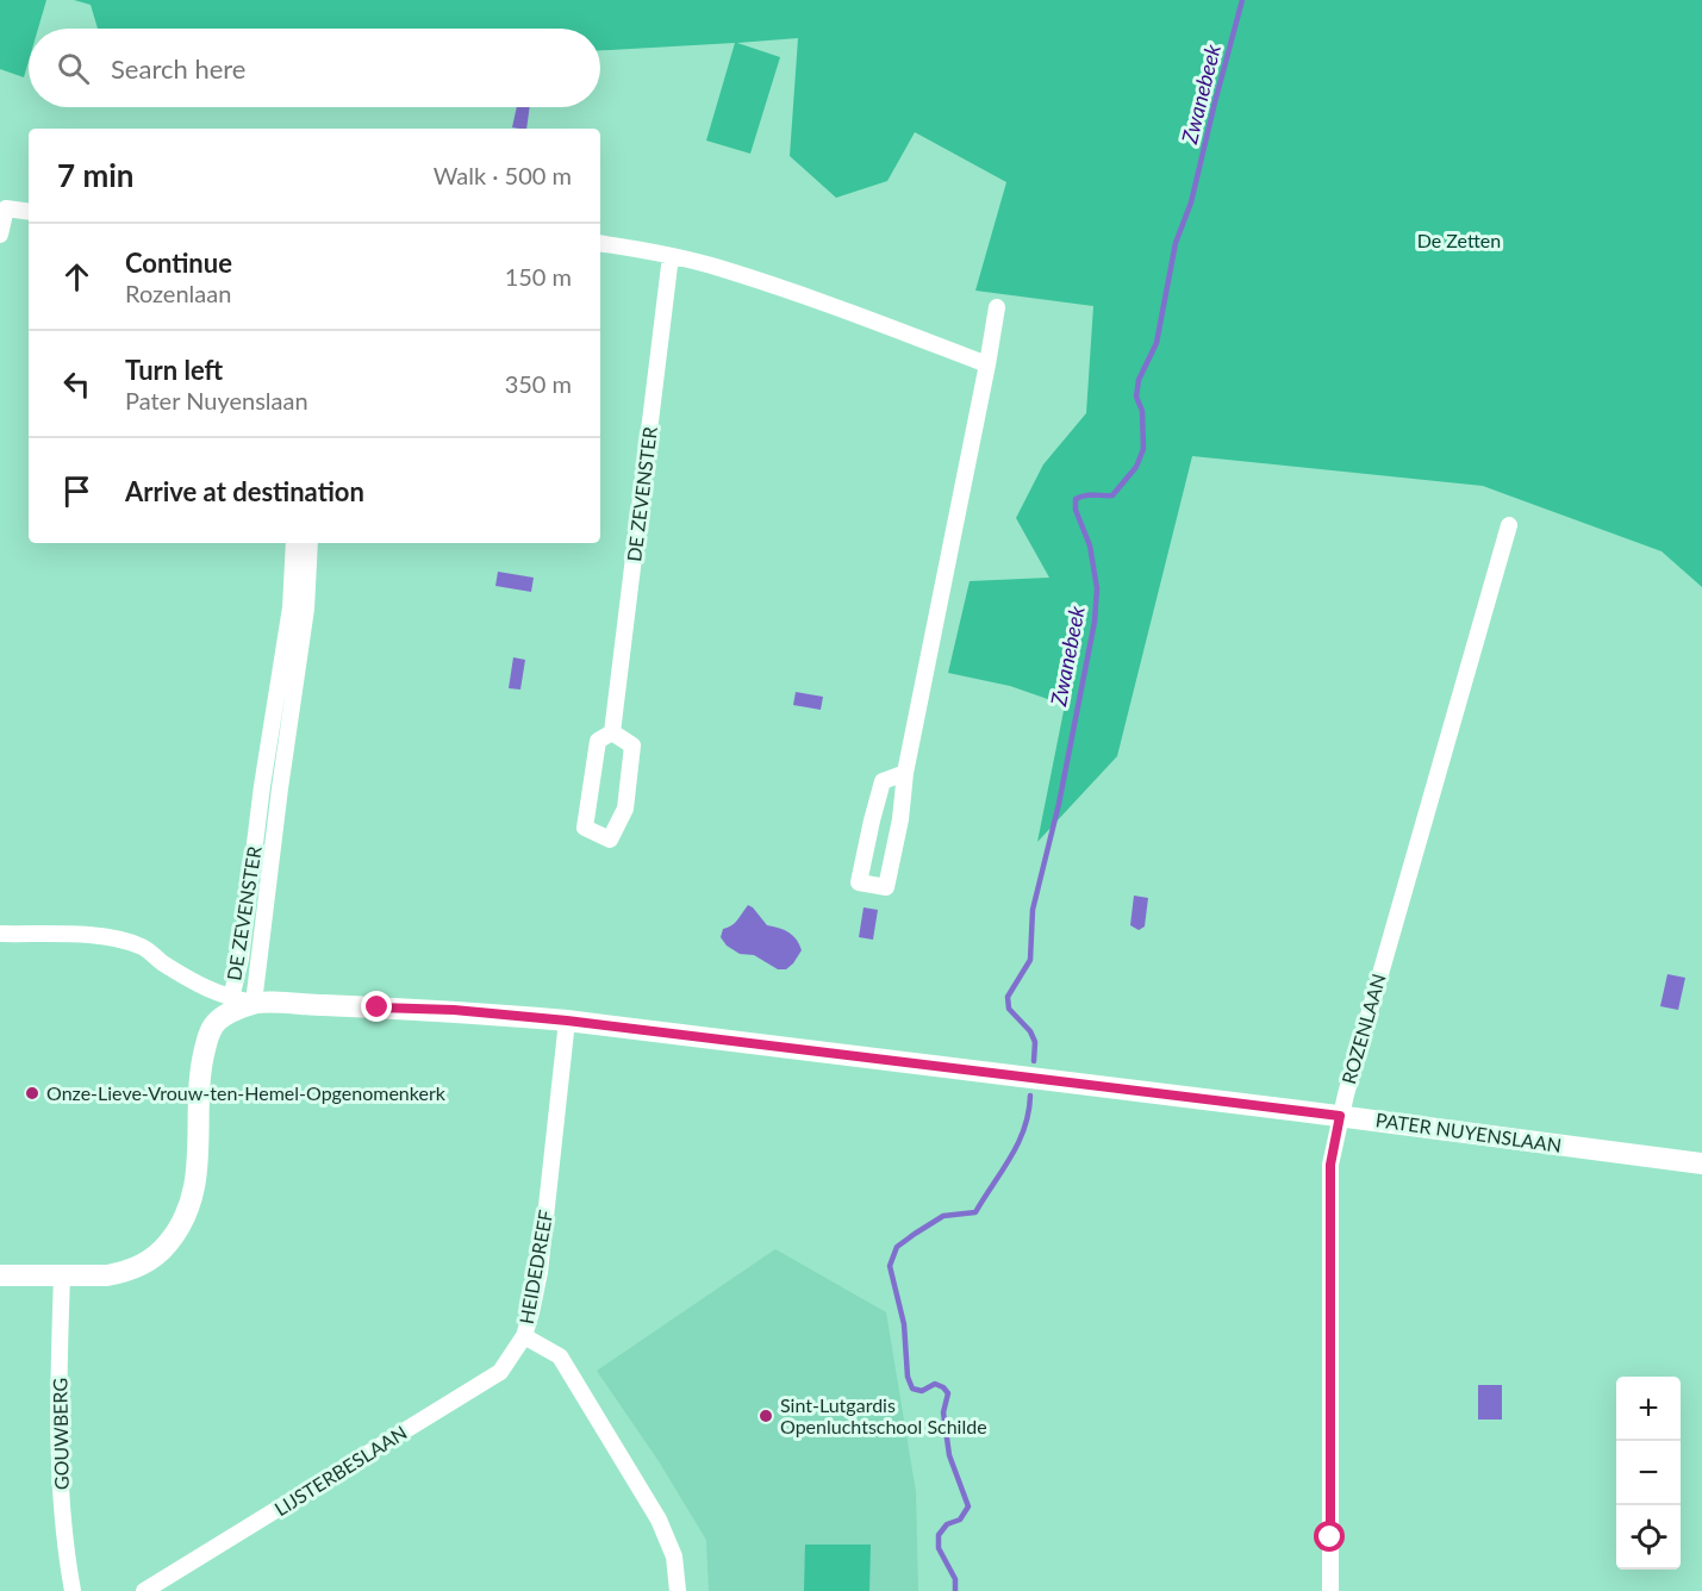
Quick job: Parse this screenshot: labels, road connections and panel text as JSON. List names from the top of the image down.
{
  "streets": {
    "street": [
      "DE ZEVENSTER",
      "ROZENLAAN",
      "PATER NUYENSLAAN",
      "HEIDEDREEF",
      "GOUWBERG",
      "LIJSTERBESLAAN"
    ]
  },
  "crossings": [
    ["DE ZEVENSTER", "PATER NUYENSLAAN"],
    ["ROZENLAAN", "PATER NUYENSLAAN"],
    ["PATER NUYENSLAAN", "HEIDEDREEF"],
    ["PATER NUYENSLAAN", "GOUWBERG"],
    ["HEIDEDREEF", "LIJSTERBESLAAN"]
  ],
  "water": ["Zwanebeek"],
  "parks": ["De Zetten"],
  "places": ["Onze-Lieve-Vrouw-ten-Hemel-Opgenomenkerk", "Sint-Lutgardis Openluchtschool Schilde"],
  "page": {
    "search": "Search here",
    "heading": ["7 min", "Walk · 500 m"],
    "list": [
      ["Continue", "Rozenlaan", "150 m"],
      ["Turn left", "Pater Nuyenslaan", "350 m"],
      "Arrive at destination"
    ],
    "map_buttons": ["+", "−"]
  }
}
